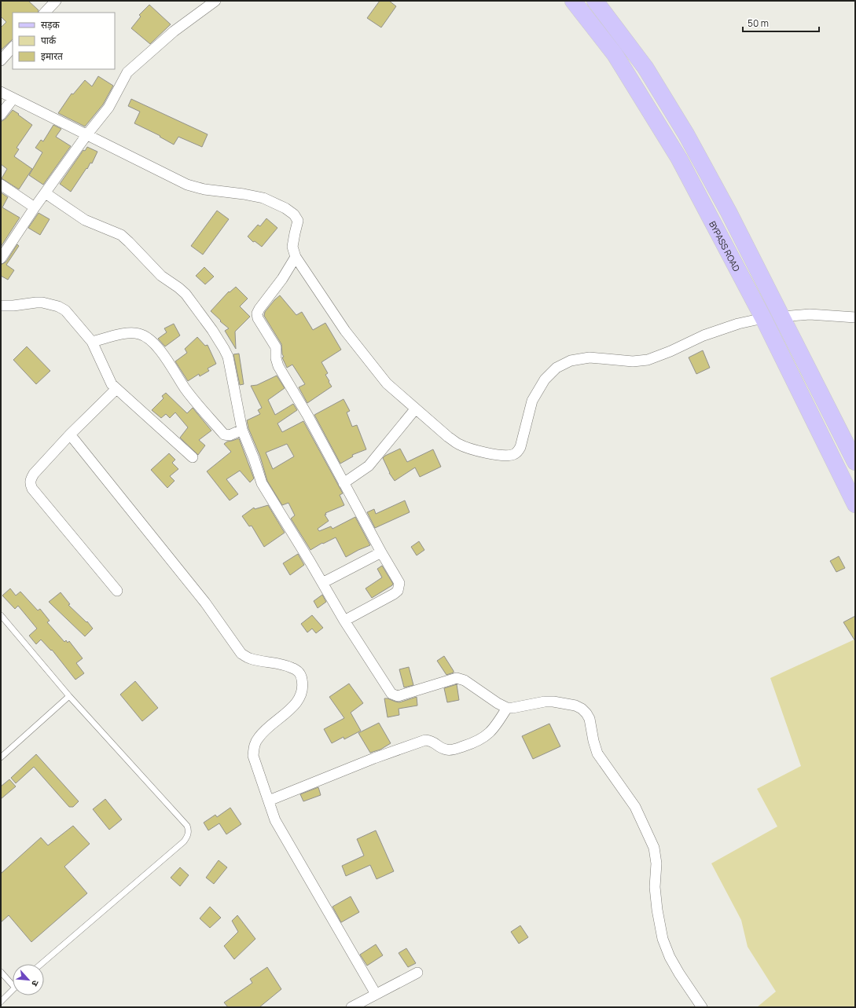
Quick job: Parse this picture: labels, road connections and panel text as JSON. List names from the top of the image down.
{
  "streets": {
    "main road": ["BYPASS ROAD"]
  },
  "legend": ["सड़क", "पार्क", "इमारत"],
  "scale_bar": "50 m",
  "north": "bottom right"
}
